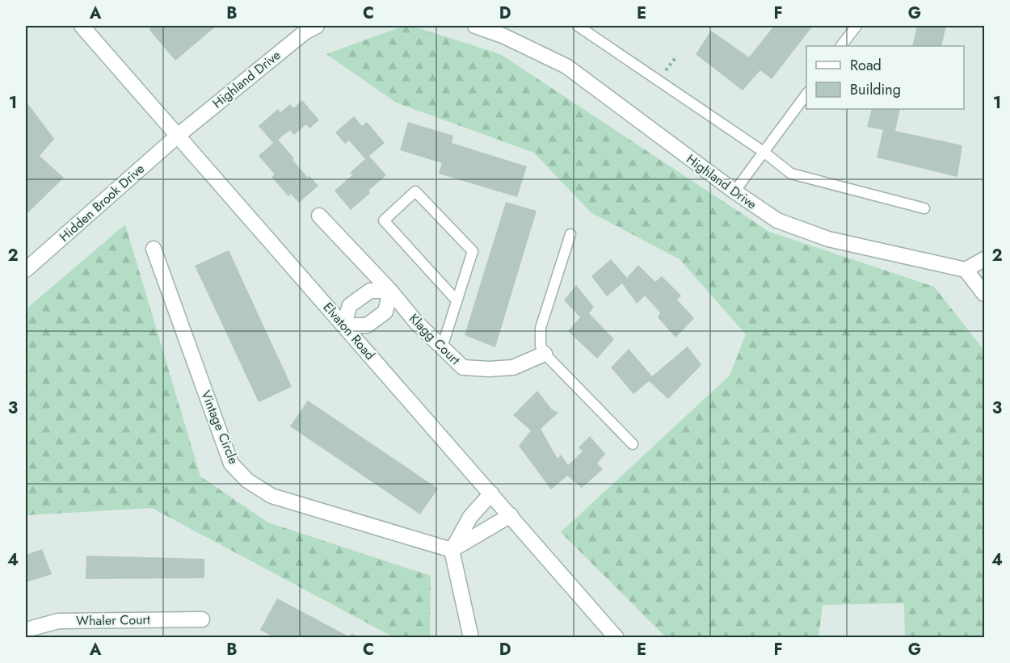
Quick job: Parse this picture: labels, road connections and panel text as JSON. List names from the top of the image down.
{
  "streets": {
    "street": [
      "Highland Drive",
      "Hidden Brook Drive",
      "Elvaton Road",
      "Klagg Court",
      "Vintage Circle",
      "Whaler Court"
    ]
  },
  "crossings": [
    ["Highland Drive", "Hidden Brook Drive"],
    ["Highland Drive", "Elvaton Road"],
    ["Hidden Brook Drive", "Elvaton Road"]
  ],
  "legend": ["Road", "Building"],
  "grid": {
    "columns": [
      "A",
      "B",
      "C",
      "D",
      "E",
      "F",
      "G"
    ],
    "rows": [
      "1",
      "2",
      "3",
      "4"
    ]
  }
}
